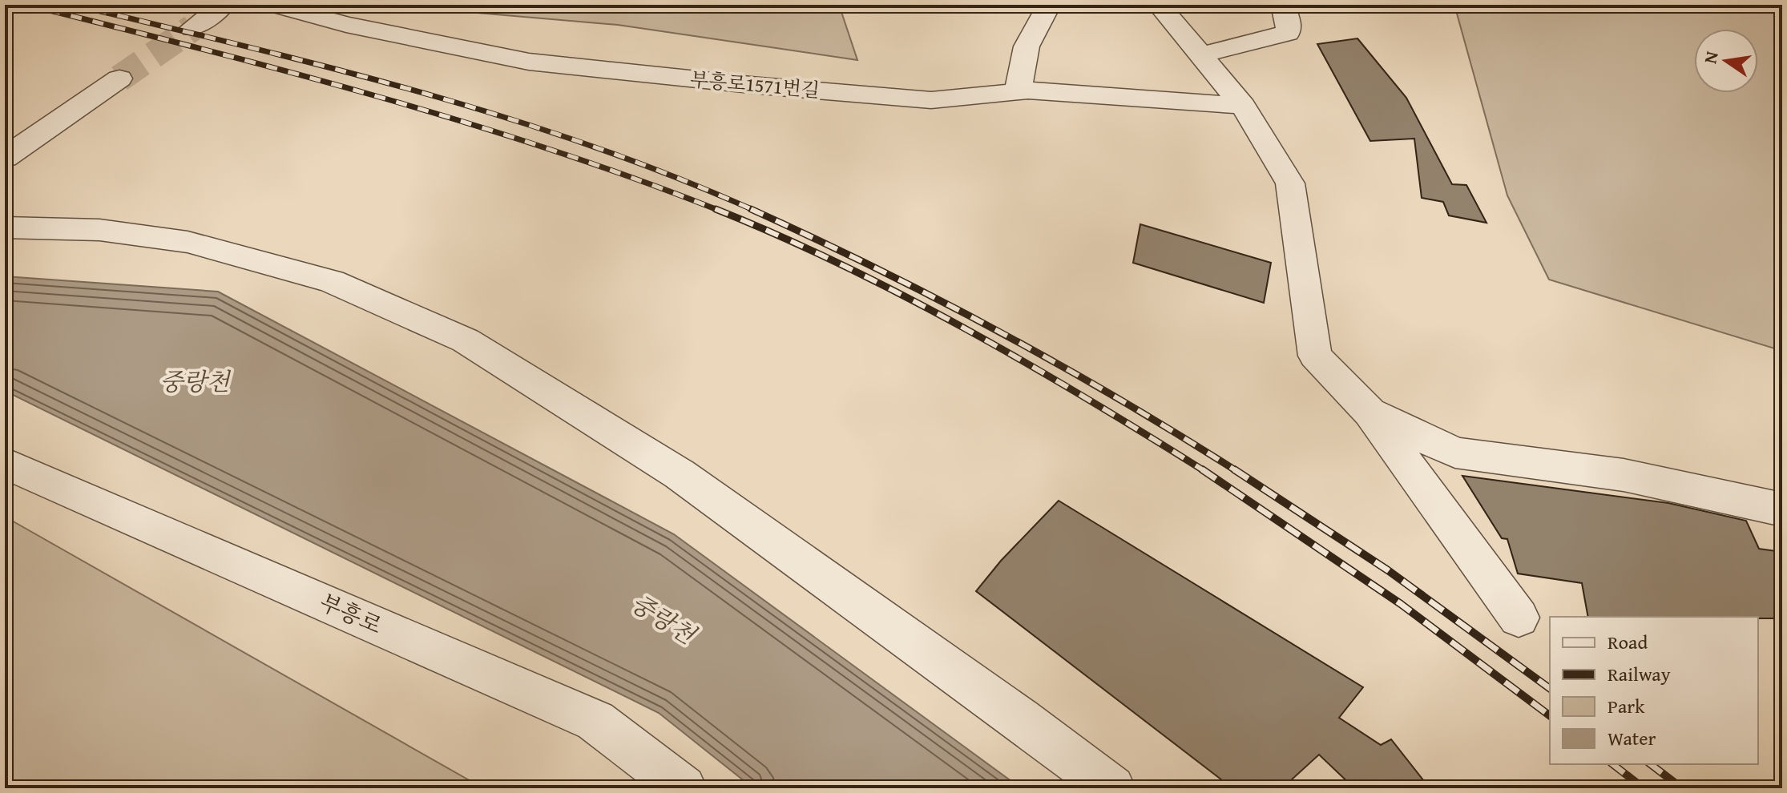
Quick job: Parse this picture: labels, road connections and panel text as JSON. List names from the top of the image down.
{
  "streets": {
    "street": ["부흥로1571번길", "부흥로"]
  },
  "water": ["중랑천"],
  "legend": [
    "Road",
    "Railway",
    "Park",
    "Water"
  ],
  "north": "left"
}
